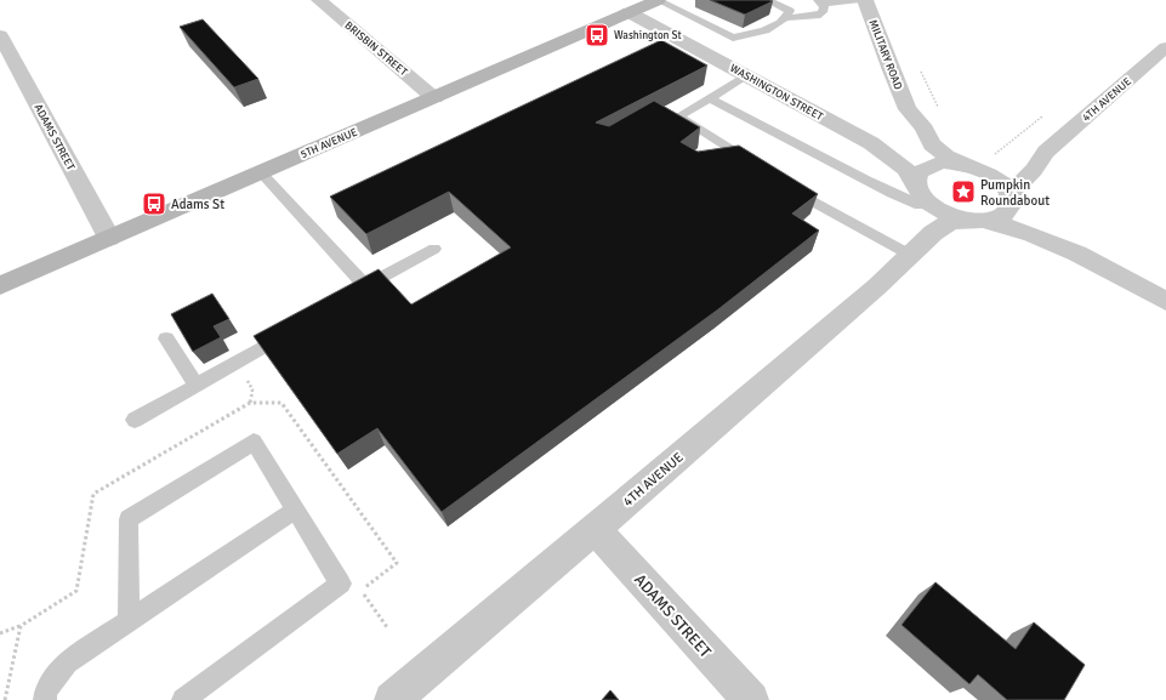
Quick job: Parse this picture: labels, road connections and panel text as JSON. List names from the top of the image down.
{
  "streets": {
    "main road": ["5TH AVENUE"],
    "street": [
      "BRISBIN STREET",
      "MILITARY ROAD",
      "WASHINGTON STREET",
      "4TH AVENUE",
      "ADAMS STREET"
    ]
  },
  "crossings": [
    ["BRISBIN STREET", "5TH AVENUE"],
    ["MILITARY ROAD", "WASHINGTON STREET"],
    ["MILITARY ROAD", "4TH AVENUE"],
    ["WASHINGTON STREET", "4TH AVENUE"],
    ["WASHINGTON STREET", "5TH AVENUE"],
    ["4TH AVENUE", "ADAMS STREET"],
    ["ADAMS STREET", "5TH AVENUE"]
  ],
  "places": {
    "bus stop": ["Washington St", "Adams St"],
    "place": ["Pumpkin Roundabout"]
  }
}
